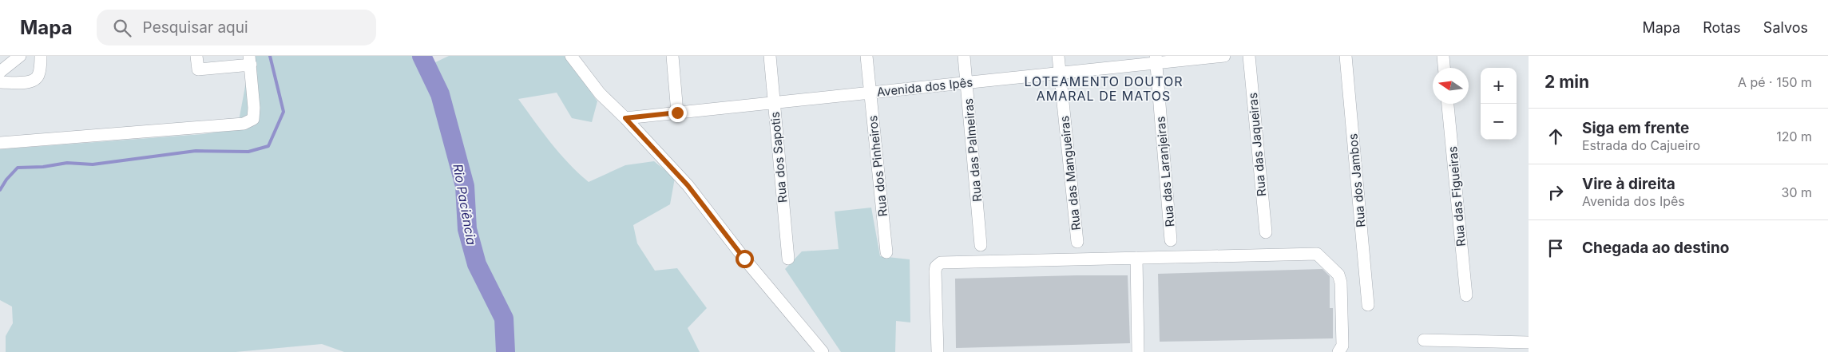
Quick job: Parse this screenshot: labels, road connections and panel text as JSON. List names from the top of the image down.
{
  "streets": {
    "street": [
      "Avenida dos Ipês",
      "Rua das Jaqueiras",
      "Rua das Palmeiras",
      "Rua dos Sapotis",
      "Rua dos Pinheiros",
      "Rua das Laranjeiras",
      "Rua das Mangueiras",
      "Rua dos Jambos",
      "Rua das Figueiras"
    ]
  },
  "crossings": [
    ["Avenida dos Ipês", "Rua das Palmeiras"],
    ["Avenida dos Ipês", "Rua dos Sapotis"],
    ["Avenida dos Ipês", "Rua dos Pinheiros"],
    ["Avenida dos Ipês", "Rua das Laranjeiras"],
    ["Avenida dos Ipês", "Rua das Mangueiras"]
  ],
  "districts": ["LOTEAMENTO DOUTOR AMARAL DE MATOS"],
  "water": ["Rio Paciência"],
  "north": "left",
  "page": {
    "header": "Mapa",
    "search": "Pesquisar aqui",
    "nav": ["Mapa", "Rotas", "Salvos"],
    "heading": ["2 min", "A pé · 150 m"],
    "map_buttons": ["+", "−"],
    "list": [
      ["Siga em frente", "Estrada do Cajueiro", "120 m"],
      ["Vire à direita", "Avenida dos Ipês", "30 m"],
      "Chegada ao destino"
    ]
  }
}
